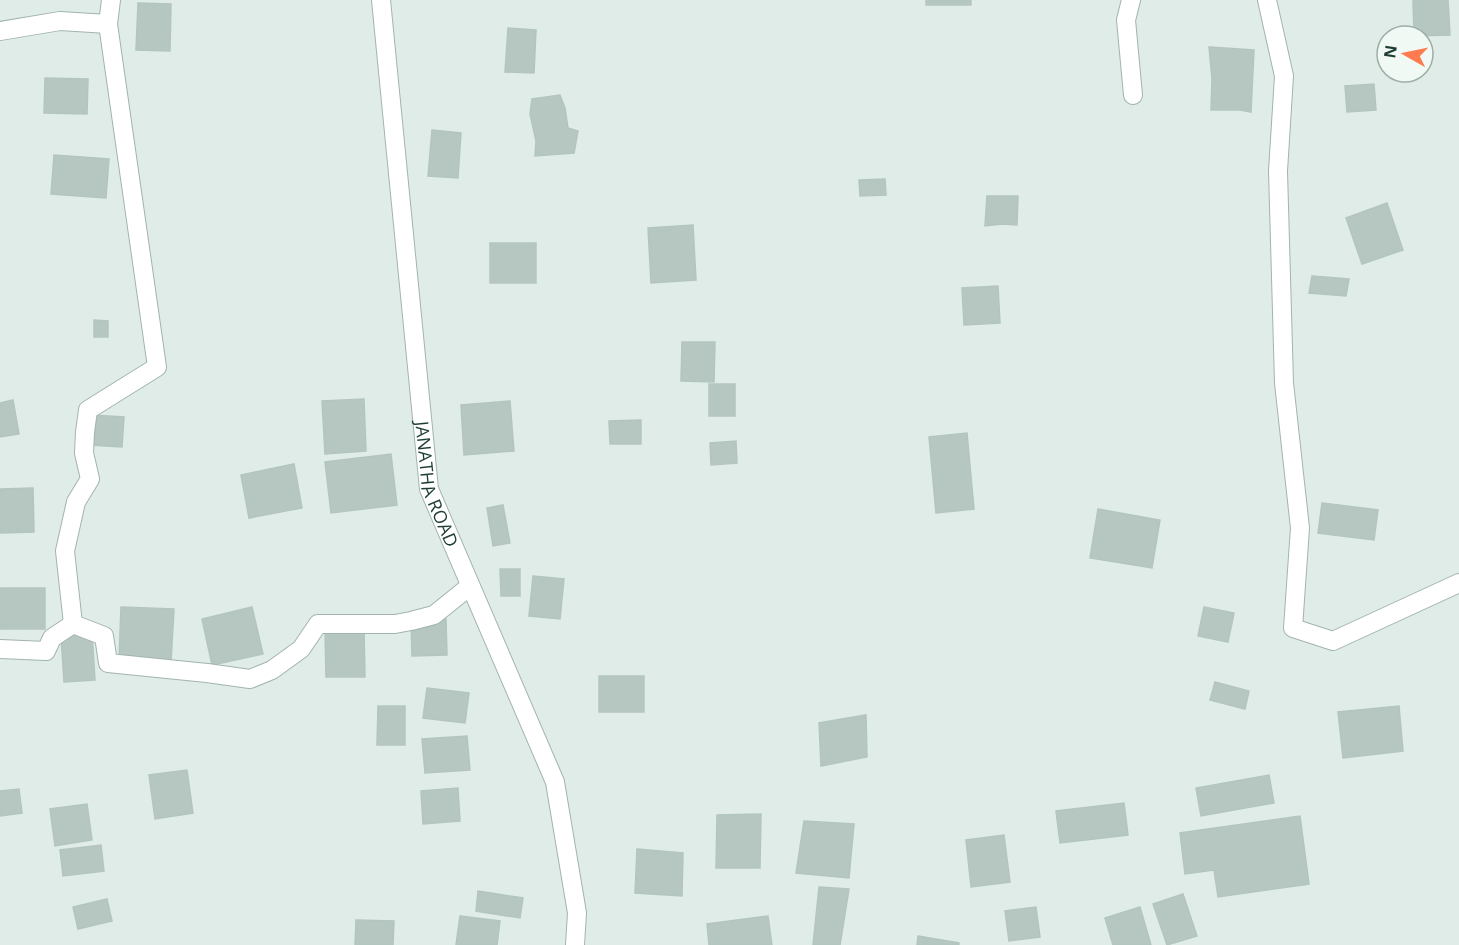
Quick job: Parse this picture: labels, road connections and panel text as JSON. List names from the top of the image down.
{
  "streets": {
    "street": ["JANATHA ROAD"]
  },
  "north": "left"
}
